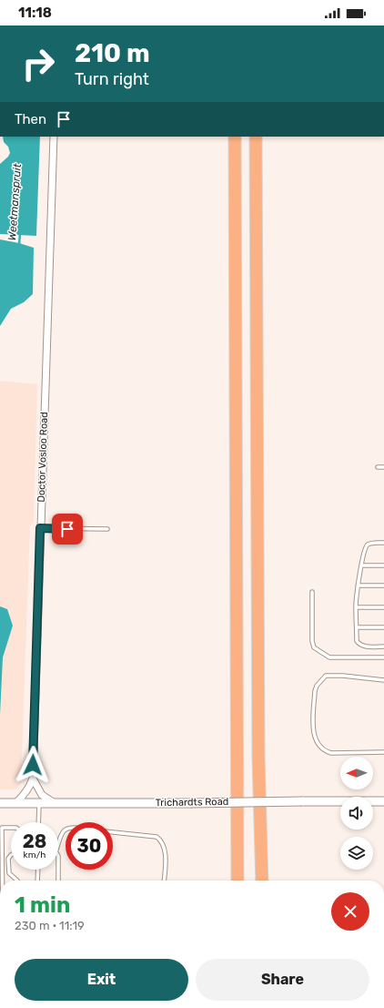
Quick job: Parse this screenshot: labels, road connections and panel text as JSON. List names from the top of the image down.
{
  "streets": {
    "street": ["Doctor Vosloo Road", "Trichardts Road"]
  },
  "crossings": [
    ["Doctor Vosloo Road", "Trichardts Road"]
  ],
  "water": ["Weetmanspruit"],
  "north": "left",
  "page": {
    "status": "11:18",
    "turn": ["210 m", "Turn right"],
    "then": "Then",
    "speed": "28 km/h",
    "limit": "30",
    "heading": ["1 min", "230 m · 11:19"],
    "buttons": ["Exit", "Share"]
  }
}
